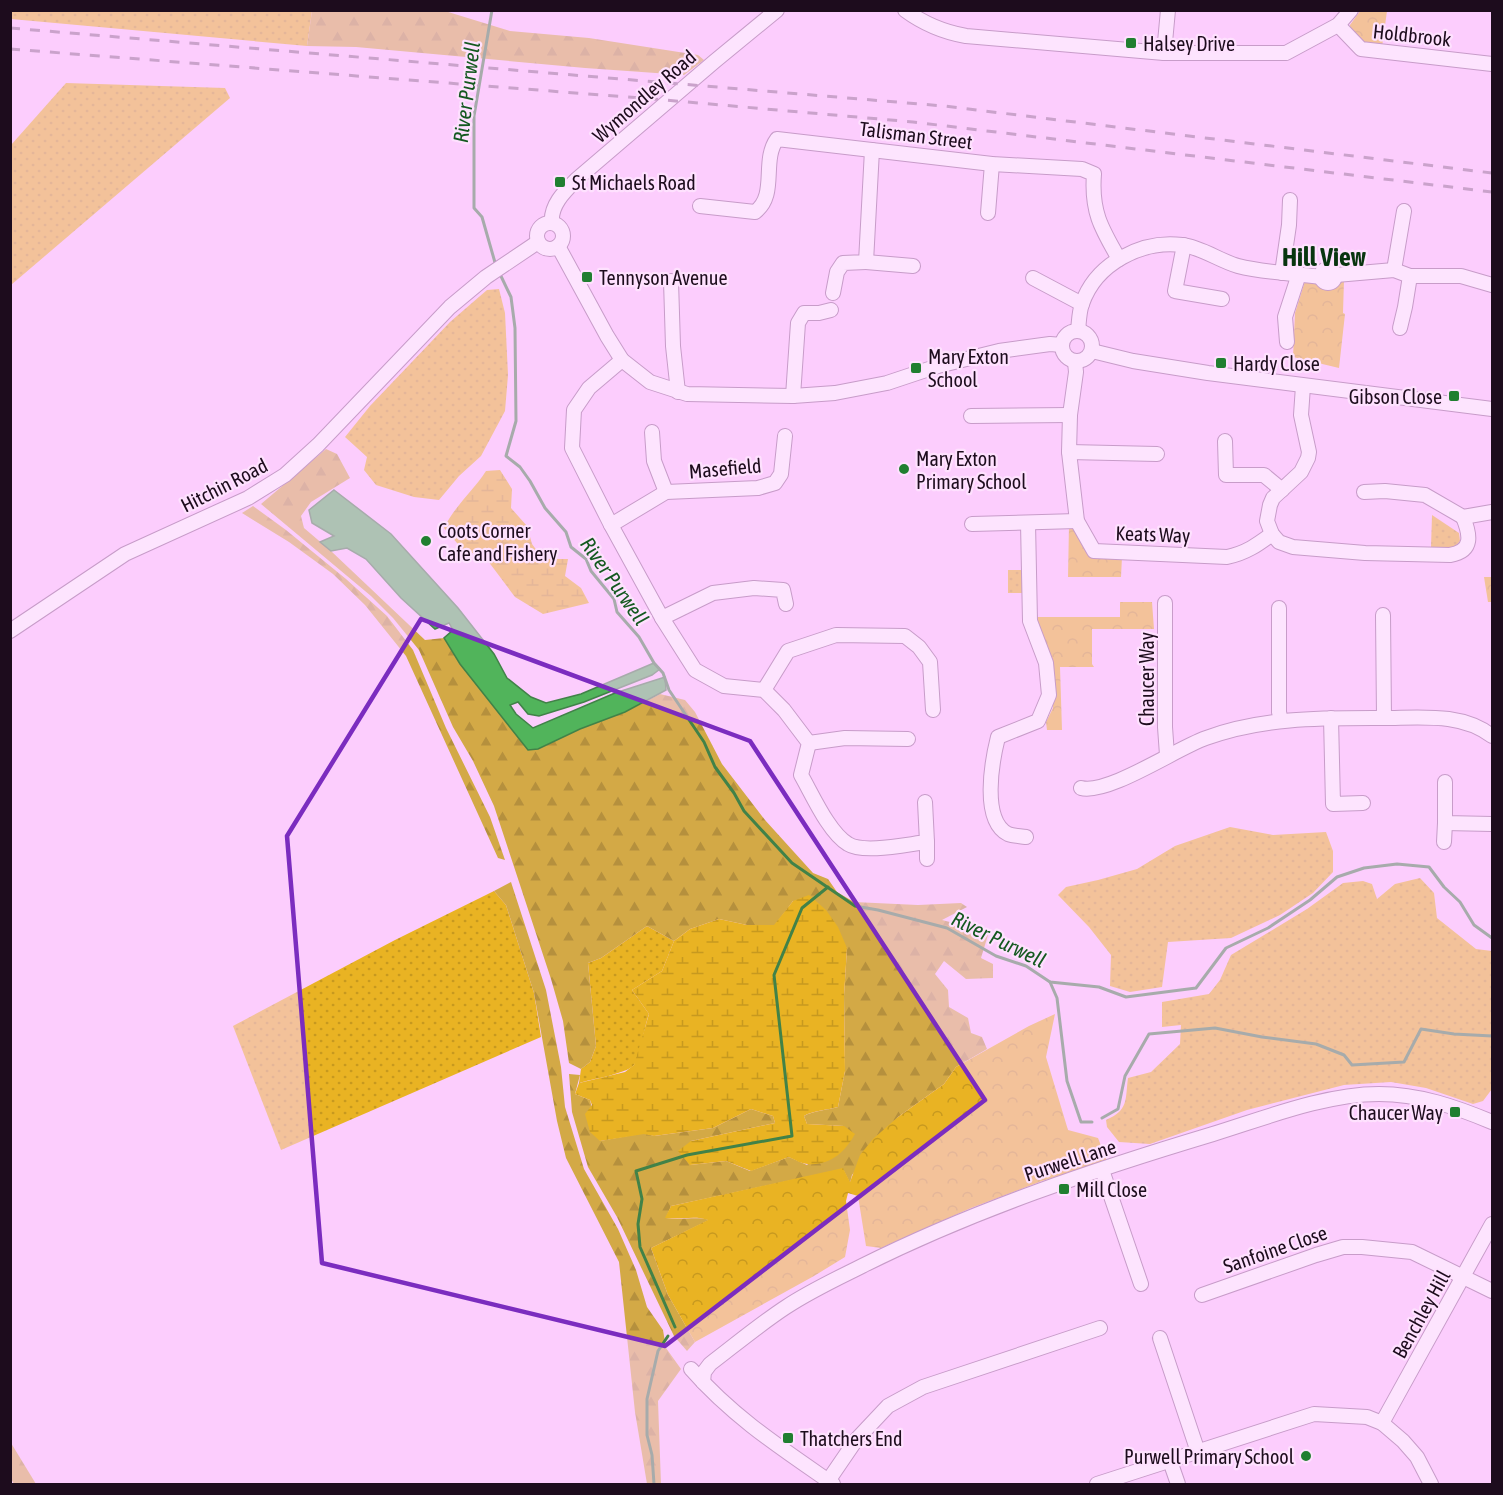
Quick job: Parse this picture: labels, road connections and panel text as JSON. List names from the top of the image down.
{
  "streets": {
    "street": [
      "Holdbrook",
      "Wymondley Road",
      "Talisman Street",
      "Masefield",
      "Hitchin Road",
      "Keats Way",
      "Chaucer Way",
      "Purwell Lane",
      "Sanfoine Close",
      "Benchley Hill"
    ]
  },
  "crossings": [
    ["Wymondley Road", "Hitchin Road"],
    ["Sanfoine Close", "Benchley Hill"]
  ],
  "districts": ["Hill View"],
  "water": ["River Purwell"],
  "places": {
    "transit": [
      "Halsey Drive",
      "St Michaels Road",
      "Tennyson Avenue",
      "Hardy Close",
      "Mary Exton School",
      "Gibson Close",
      "Chaucer Way",
      "Mill Close",
      "Thatchers End"
    ],
    "other": ["Mary Exton Primary School", "Coots Corner Cafe and Fishery", "Purwell Primary School"]
  }
}
